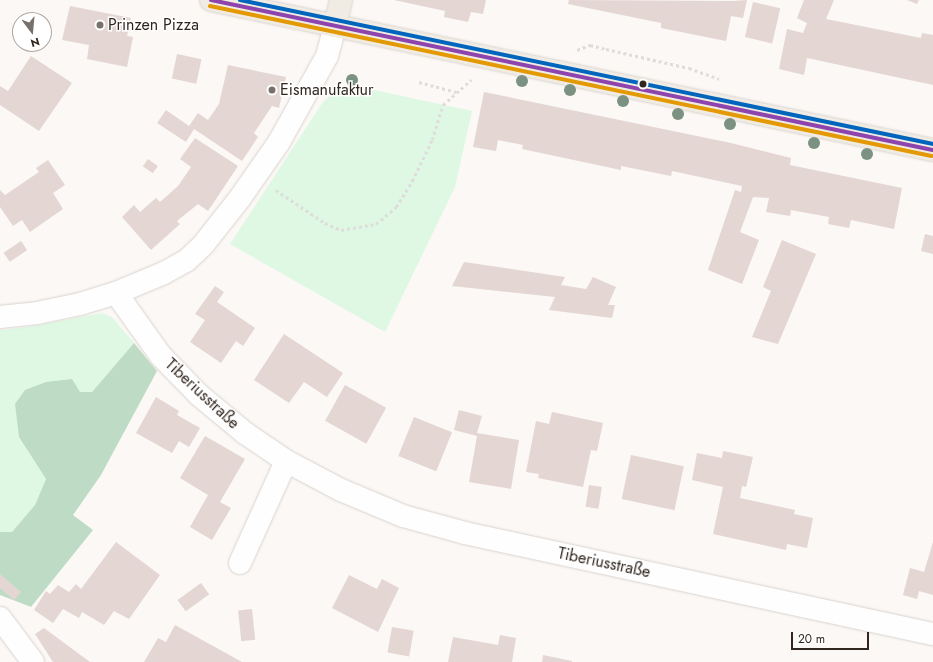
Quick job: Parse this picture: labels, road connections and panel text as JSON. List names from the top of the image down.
{
  "streets": {
    "street": ["Tiberiusstraße"]
  },
  "places": ["Prinzen Pizza", "Eismanufaktur"],
  "scale_bar": "20 m",
  "north": "bottom"
}
